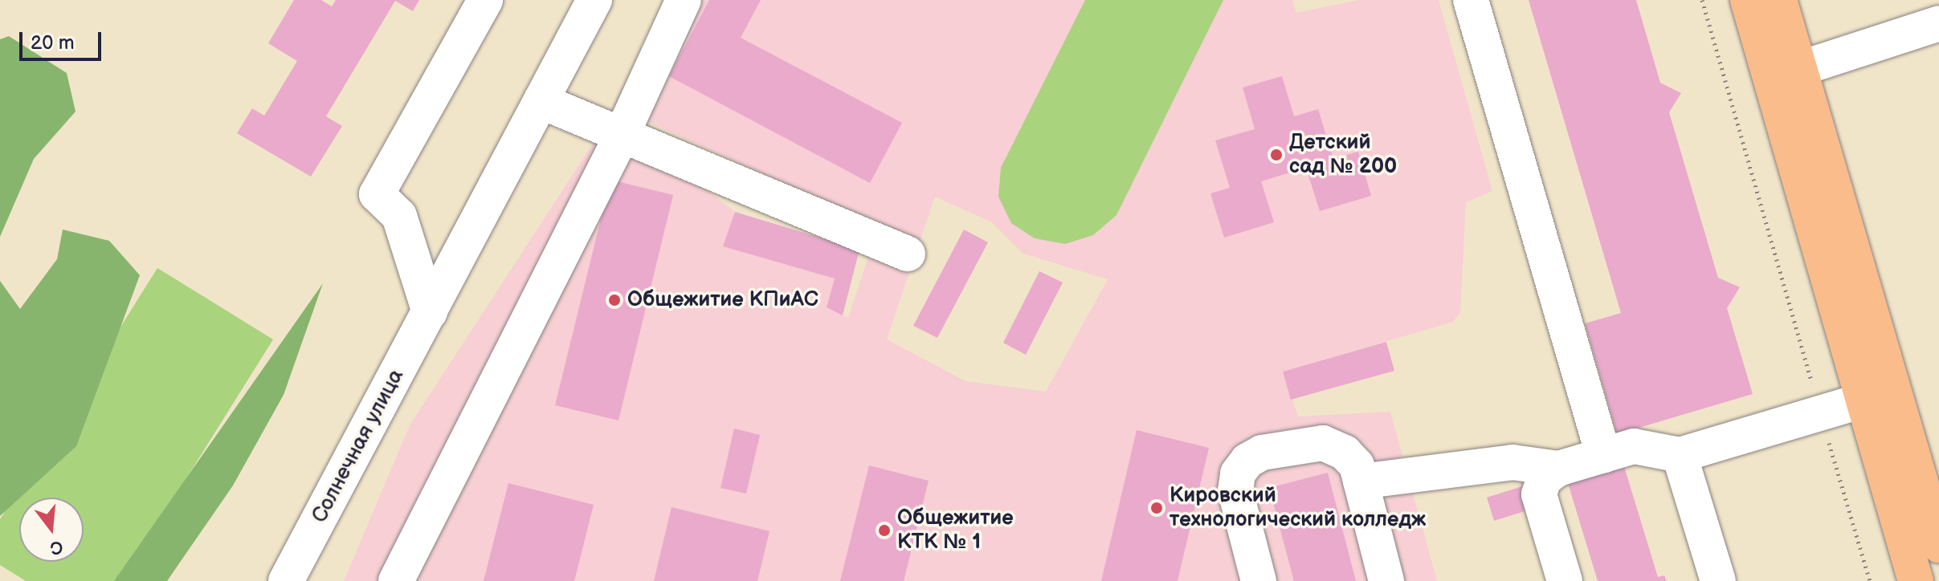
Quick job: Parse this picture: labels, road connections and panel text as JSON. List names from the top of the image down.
{
  "streets": {
    "street": ["Солнечная улица"]
  },
  "places": [
    "Детский сад № 200",
    "Общежитие КПиАС",
    "Кировский технологический колледж",
    "Общежитие КТК № 1"
  ],
  "scale_bar": "20 m",
  "north": "bottom"
}
